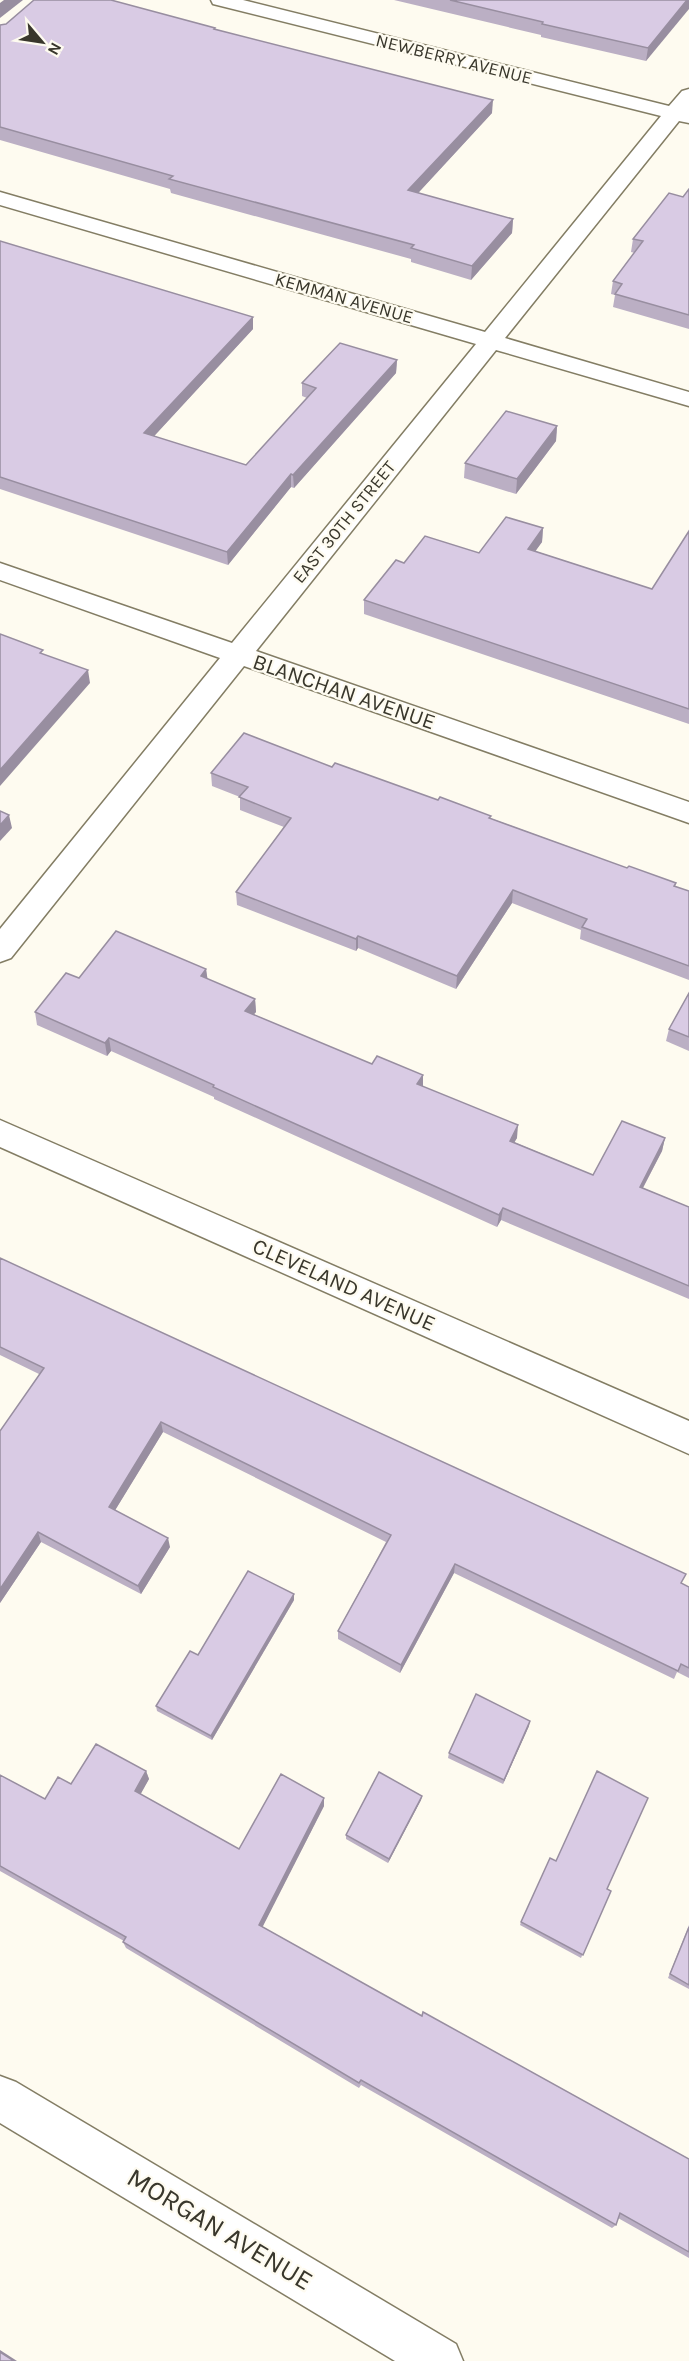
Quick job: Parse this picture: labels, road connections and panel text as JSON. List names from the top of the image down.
{
  "streets": {
    "street": [
      "NEWBERRY AVENUE",
      "KEMMAN AVENUE",
      "EAST 30TH STREET",
      "BLANCHAN AVENUE",
      "CLEVELAND AVENUE",
      "MORGAN AVENUE"
    ]
  },
  "crossings": [
    ["NEWBERRY AVENUE", "EAST 30TH STREET"],
    ["KEMMAN AVENUE", "EAST 30TH STREET"],
    ["EAST 30TH STREET", "BLANCHAN AVENUE"]
  ],
  "north": "bottom right"
}
